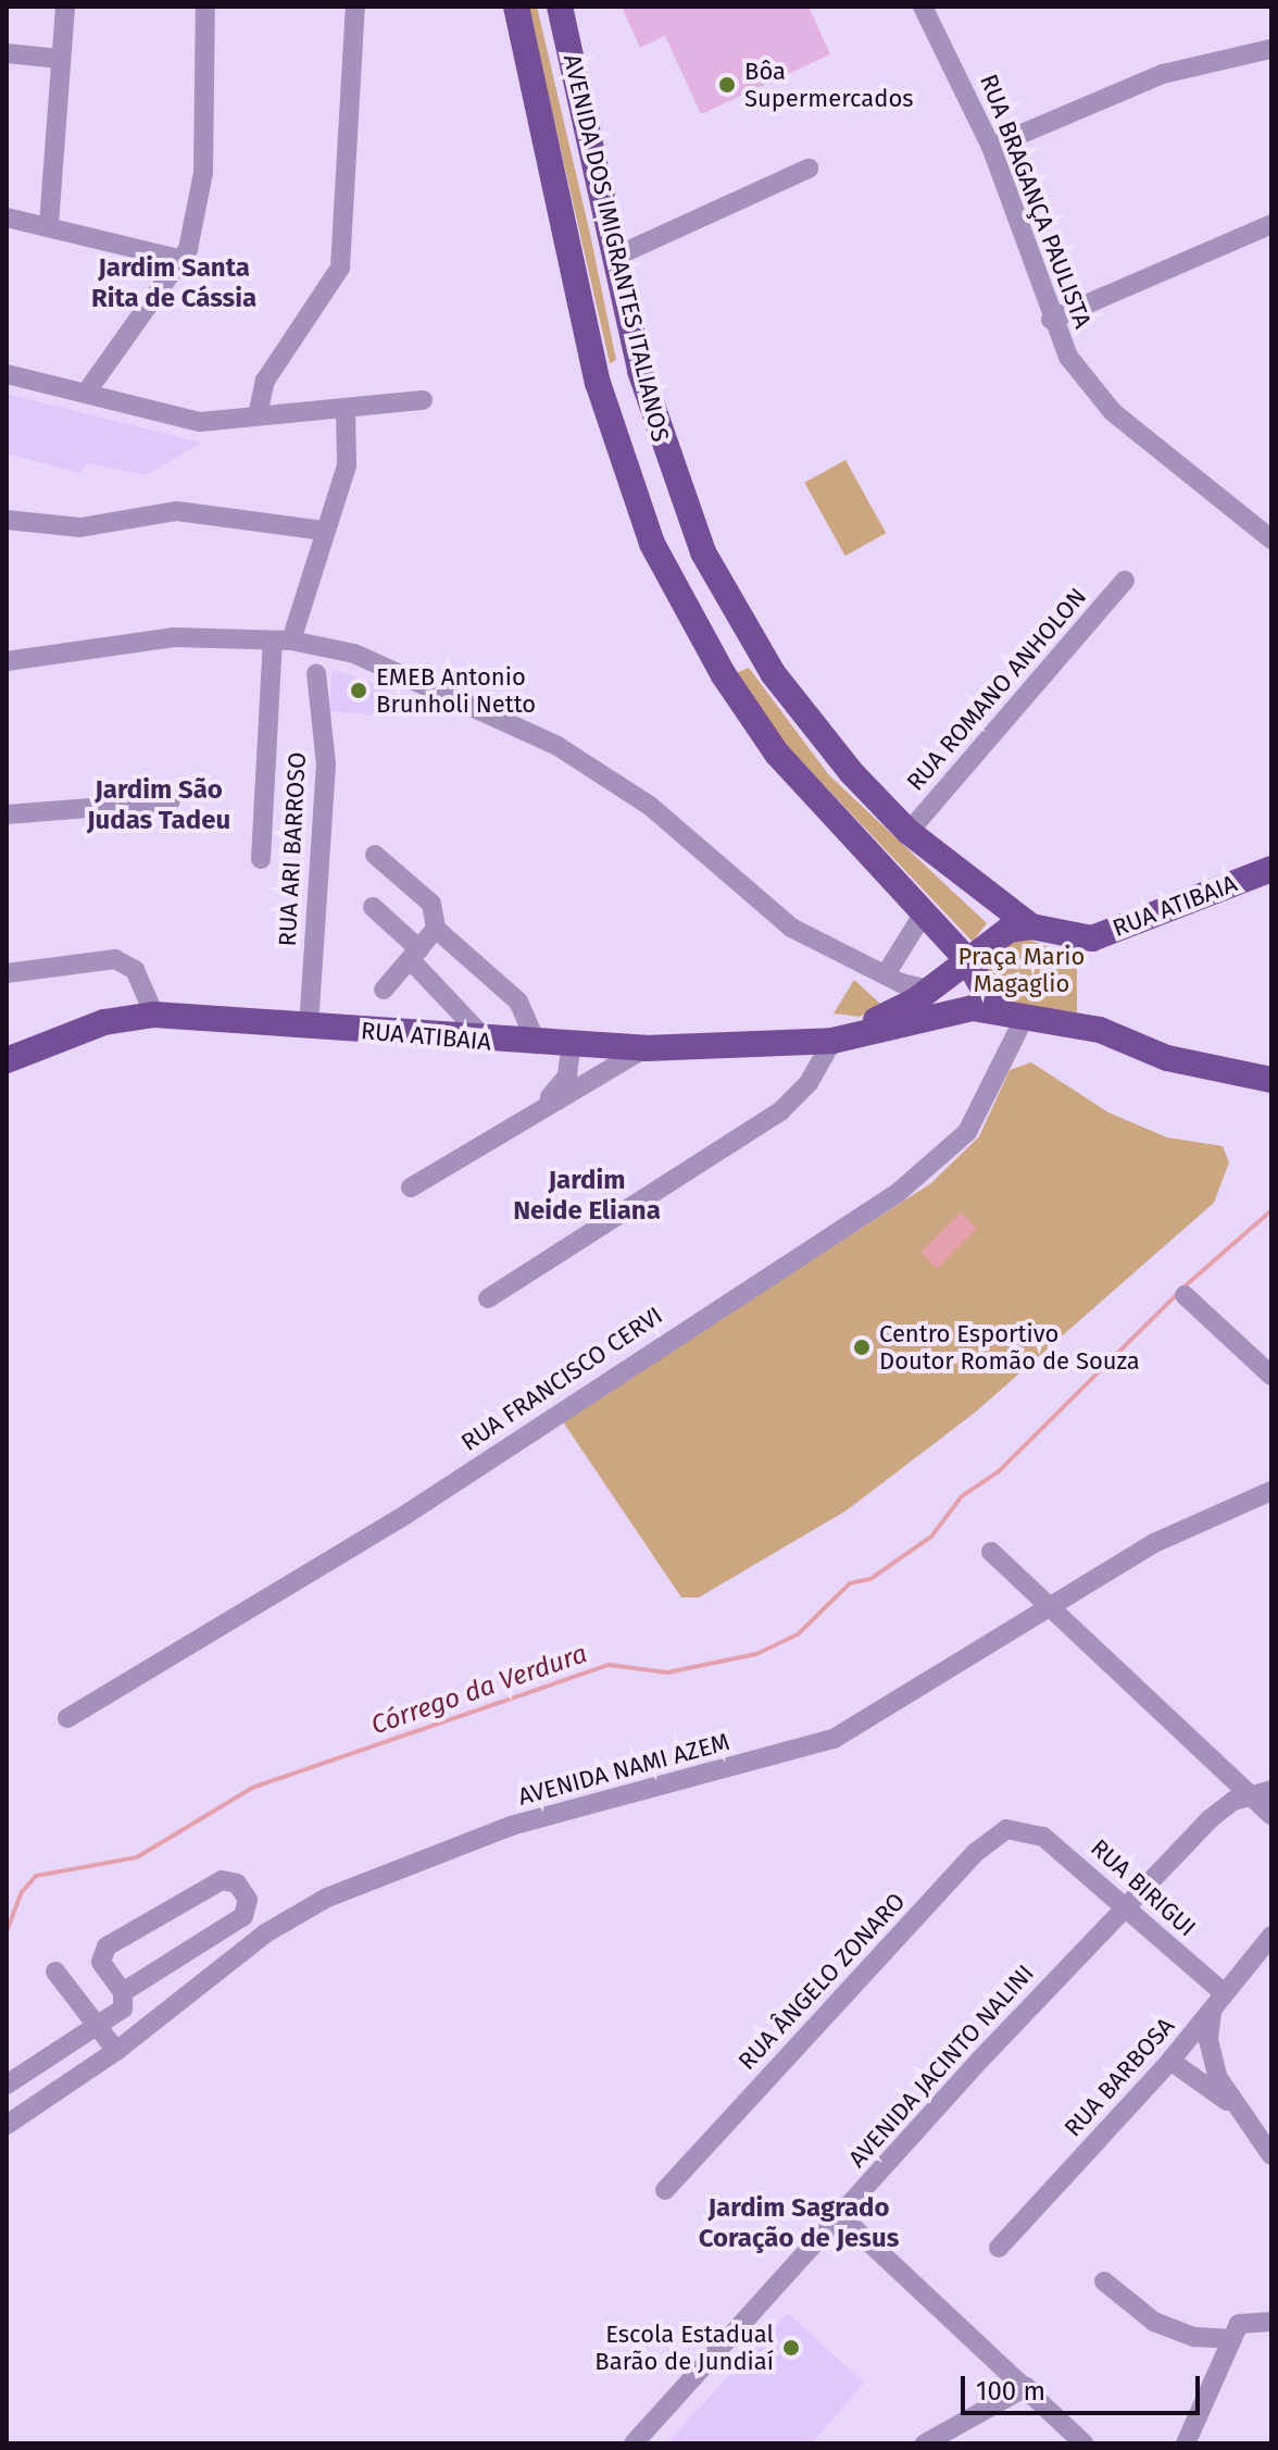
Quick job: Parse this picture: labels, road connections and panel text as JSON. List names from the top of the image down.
{
  "streets": {
    "main road": ["AVENIDA DOS IMIGRANTES ITALIANOS", "RUA ATIBAIA"],
    "street": [
      "RUA BRAGANÇA PAULISTA",
      "RUA ROMANO ANHOLON",
      "RUA ARI BARROSO",
      "RUA FRANCISCO CERVI",
      "AVENIDA NAMI AZEM",
      "RUA BIRIGUI",
      "RUA ÂNGELO ZONARO",
      "AVENIDA JACINTO NALINI",
      "RUA BARBOSA"
    ]
  },
  "crossings": [
    ["AVENIDA DOS IMIGRANTES ITALIANOS", "RUA ROMANO ANHOLON"],
    ["AVENIDA DOS IMIGRANTES ITALIANOS", "RUA ATIBAIA"],
    ["RUA ARI BARROSO", "RUA ATIBAIA"],
    ["RUA BIRIGUI", "RUA ÂNGELO ZONARO"],
    ["RUA BIRIGUI", "AVENIDA JACINTO NALINI"],
    ["RUA BIRIGUI", "RUA BARBOSA"]
  ],
  "districts": [
    "Jardim Santa Rita de Cássia",
    "Jardim São Judas Tadeu",
    "Jardim Neide Eliana",
    "Jardim Sagrado Coração de Jesus"
  ],
  "water": ["Córrego da Verdura"],
  "parks": ["Praça Mario Magaglio"],
  "places": [
    "Bôa Supermercados",
    "EMEB Antonio Brunholi Netto",
    "Centro Esportivo Doutor Romão de Souza",
    "Escola Estadual Barão de Jundiaí"
  ],
  "scale_bar": "100 m"
}
